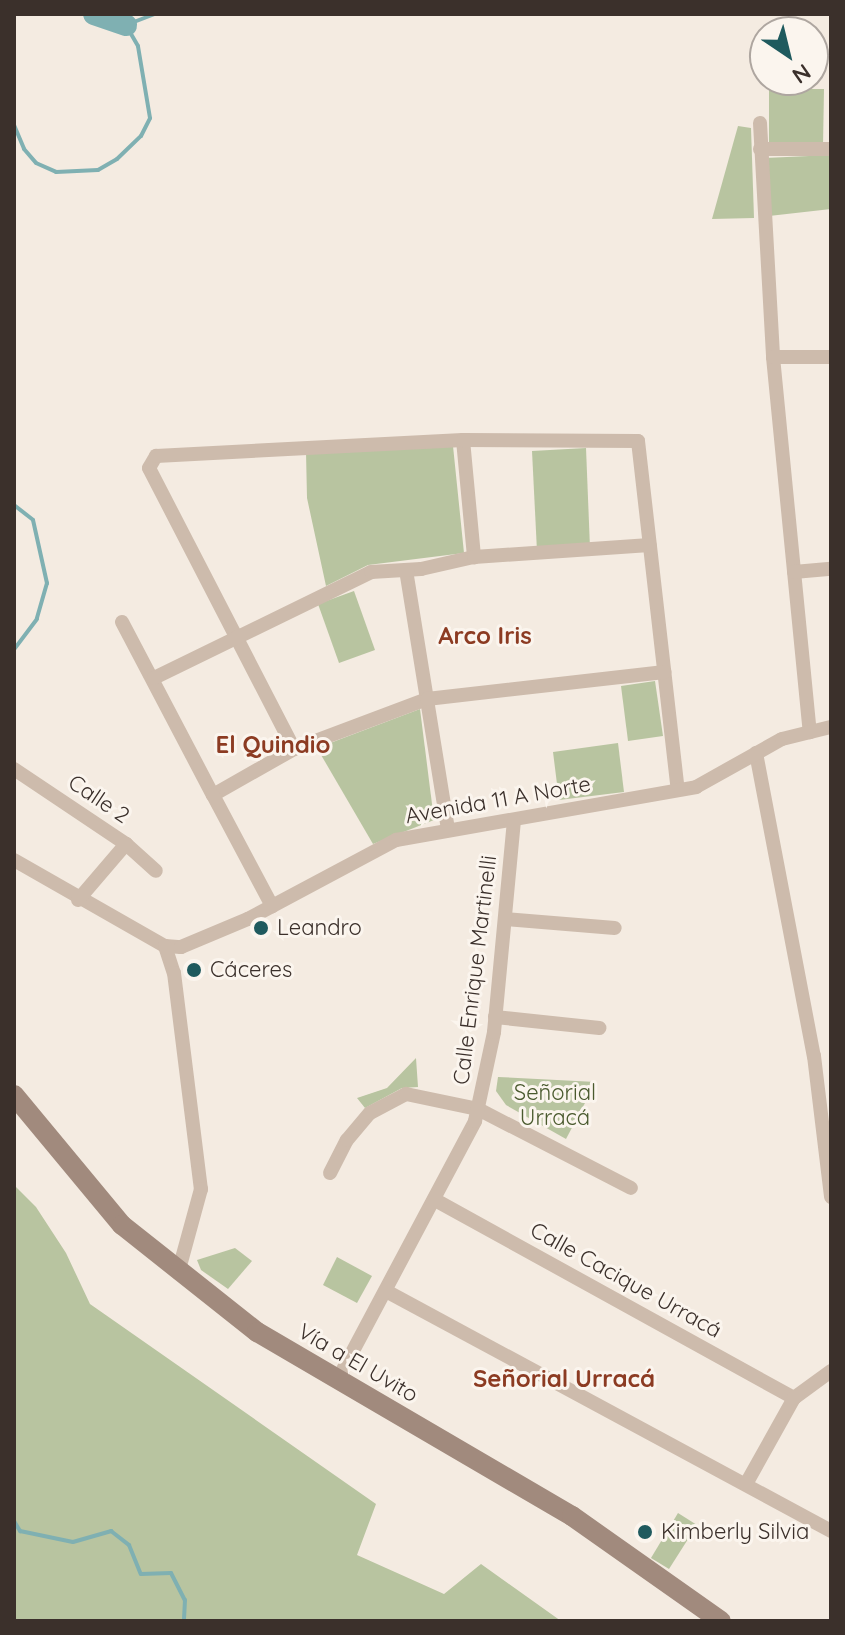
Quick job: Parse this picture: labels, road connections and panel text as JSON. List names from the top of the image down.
{
  "streets": {
    "street": [
      "Calle 2",
      "Avenida 11 A Norte",
      "Calle Enrique Martinelli",
      "Calle Cacique Urracá",
      "Vía a El Uvito"
    ]
  },
  "crossings": [
    ["Avenida 11 A Norte", "Calle Enrique Martinelli"],
    ["Calle Enrique Martinelli", "Calle Cacique Urracá"],
    ["Calle Enrique Martinelli", "Vía a El Uvito"]
  ],
  "districts": ["Arco Iris", "El Quindio", "Señorial Urracá"],
  "parks": ["Señorial Urracá"],
  "places": ["Leandro", "Cáceres", "Kimberly Silvia"],
  "north": "bottom right"
}
